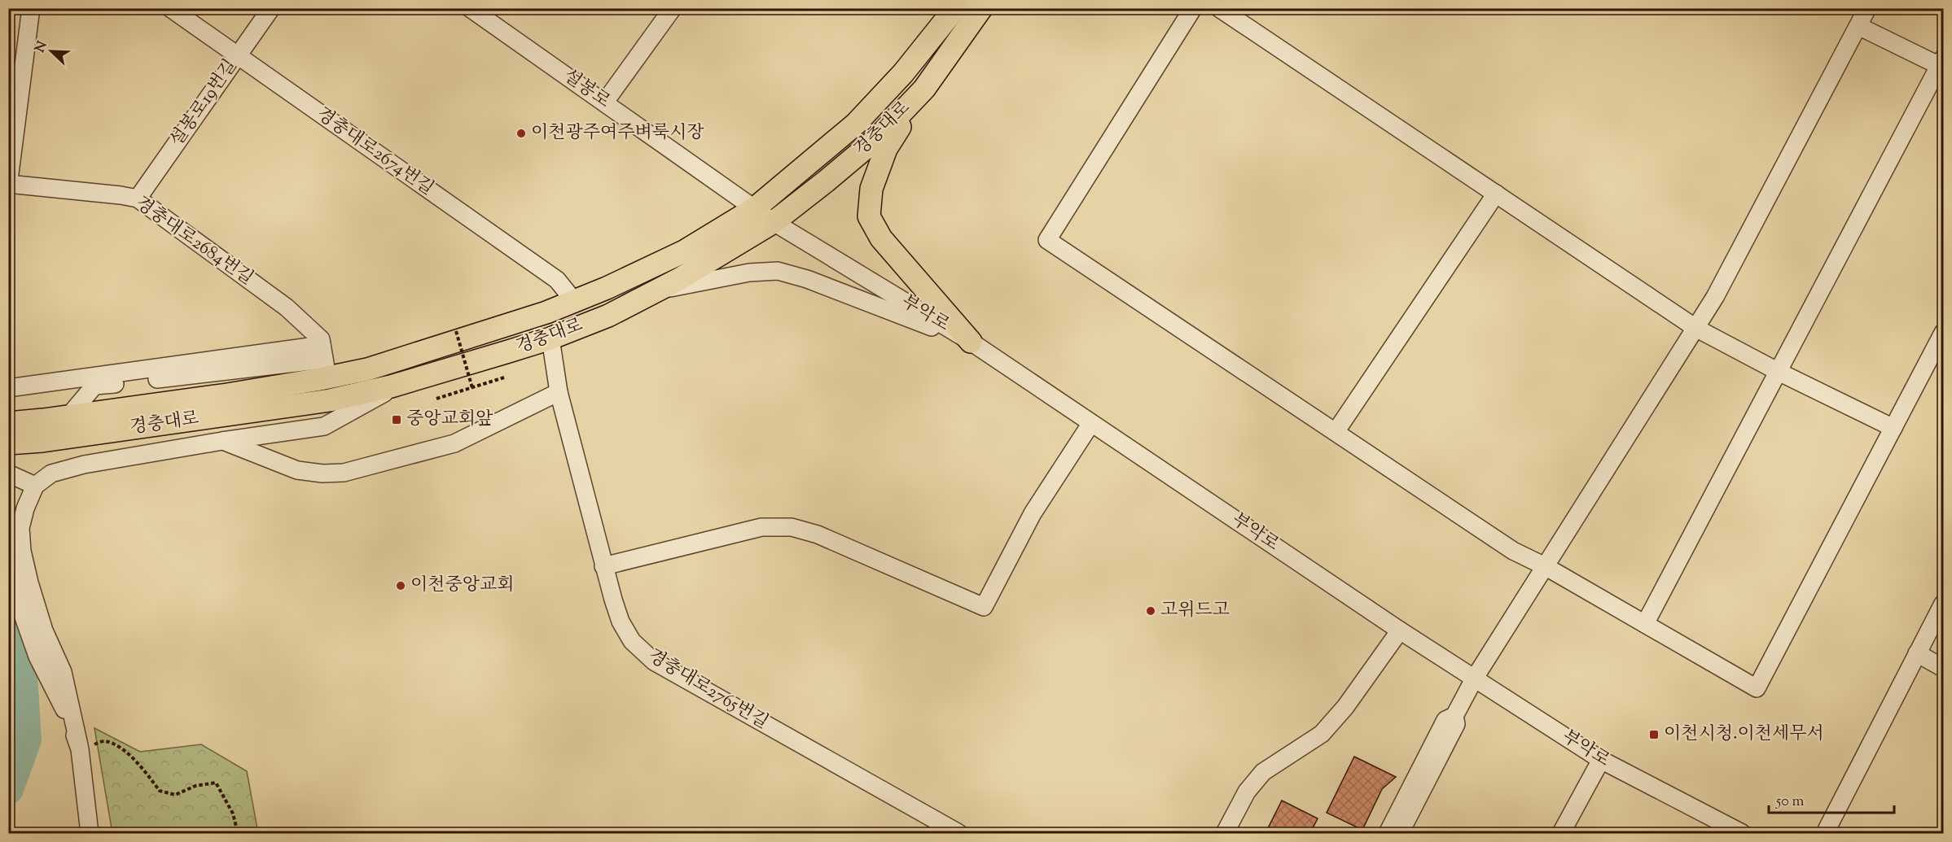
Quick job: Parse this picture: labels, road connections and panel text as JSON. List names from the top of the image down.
{
  "streets": {
    "main road": ["경충대로"],
    "street": [
      "설봉로",
      "설봉로19번길",
      "경충대로2674번길",
      "경충대로2684번길",
      "부악로",
      "경충대로2765번길"
    ]
  },
  "crossings": [
    ["설봉로", "경충대로"],
    ["설봉로", "부악로"],
    ["설봉로19번길", "경충대로2674번길"],
    ["설봉로19번길", "경충대로2684번길"],
    ["경충대로", "경충대로2674번길"],
    ["경충대로", "경충대로2684번길"],
    ["경충대로", "부악로"],
    ["경충대로", "경충대로2765번길"]
  ],
  "places": {
    "other": ["이천광주여주벼룩시장", "이천중앙교회", "고위드고"],
    "transit": ["중앙교회앞", "이천시청.이천세무서"]
  },
  "scale_bar": "50 m",
  "north": "top left"
}
